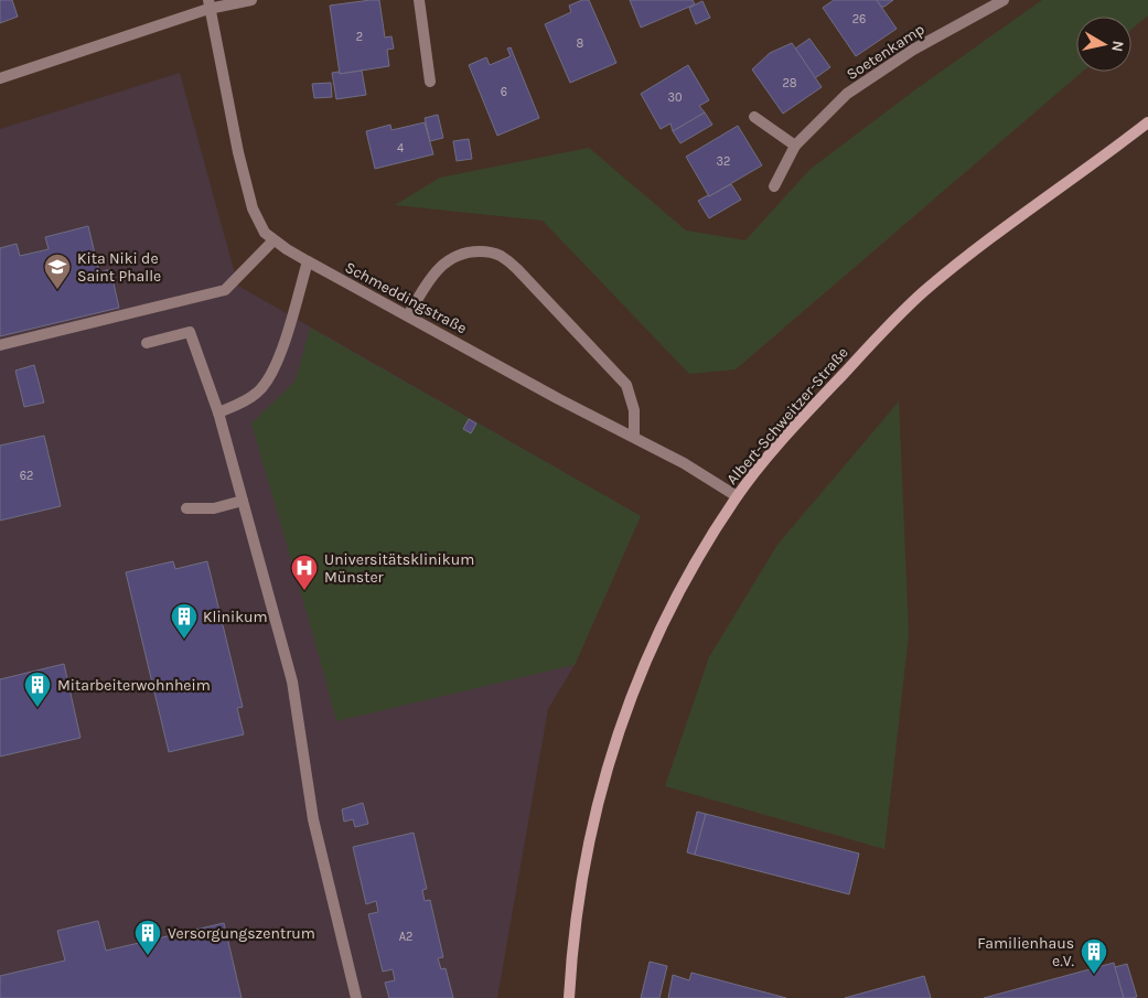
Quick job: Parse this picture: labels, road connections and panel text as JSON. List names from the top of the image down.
{
  "streets": {
    "street": ["Soetenkamp", "Schmeddingstraße", "Albert-Schweitzer-Straße"]
  },
  "crossings": [
    ["Schmeddingstraße", "Albert-Schweitzer-Straße"]
  ],
  "places": {
    "school or university": ["Kita Niki de Saint Phalle"],
    "hospital": ["Universitätsklinikum Münster"],
    "building": [
      "Klinikum",
      "Mitarbeiterwohnheim",
      "Versorgungszentrum",
      "Familienhaus e.V."
    ]
  },
  "house_numbers": [
    "26",
    "2",
    "8",
    "28",
    "6",
    "30",
    "4",
    "32",
    "62",
    "A2"
  ],
  "north": "right"
}
